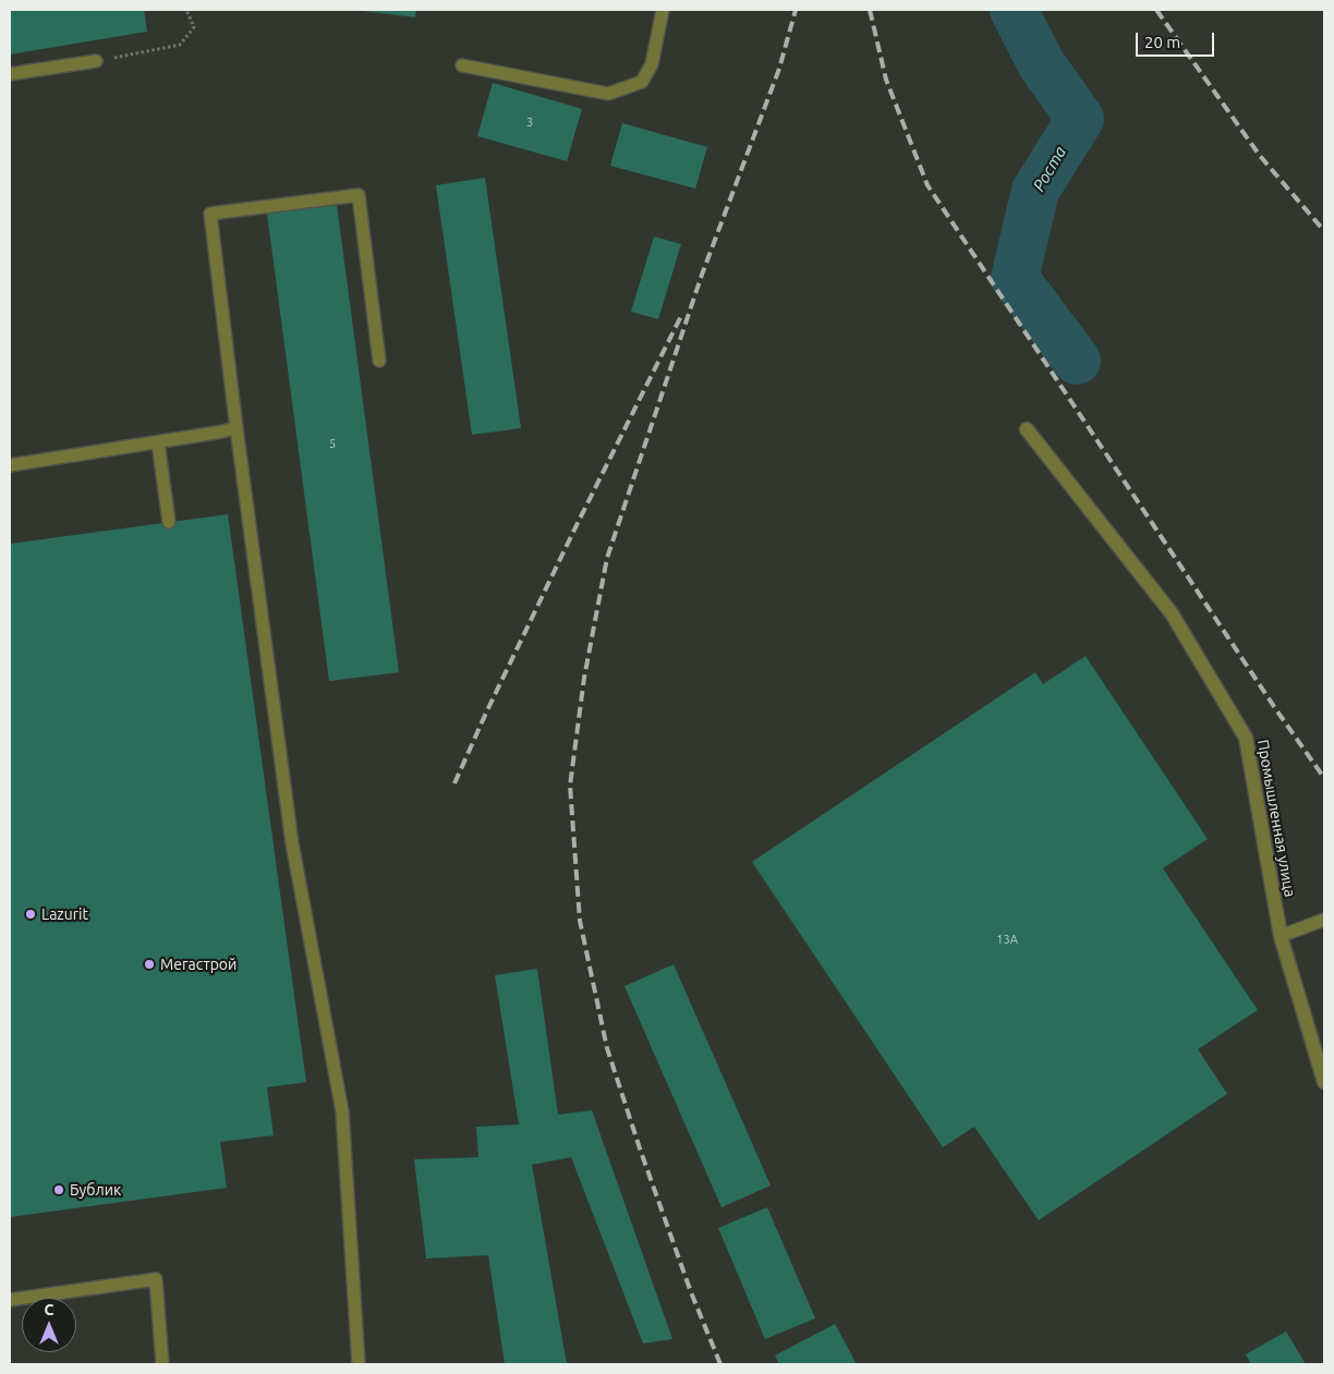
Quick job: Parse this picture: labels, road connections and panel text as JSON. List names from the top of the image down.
{
  "streets": {
    "street": ["Промышленная улица"]
  },
  "water": ["Роста"],
  "places": ["Lazurit", "Мегастрой", "Бублик"],
  "house_numbers": ["3", "5", "13А"],
  "scale_bar": "20 m",
  "north": "top"
}
